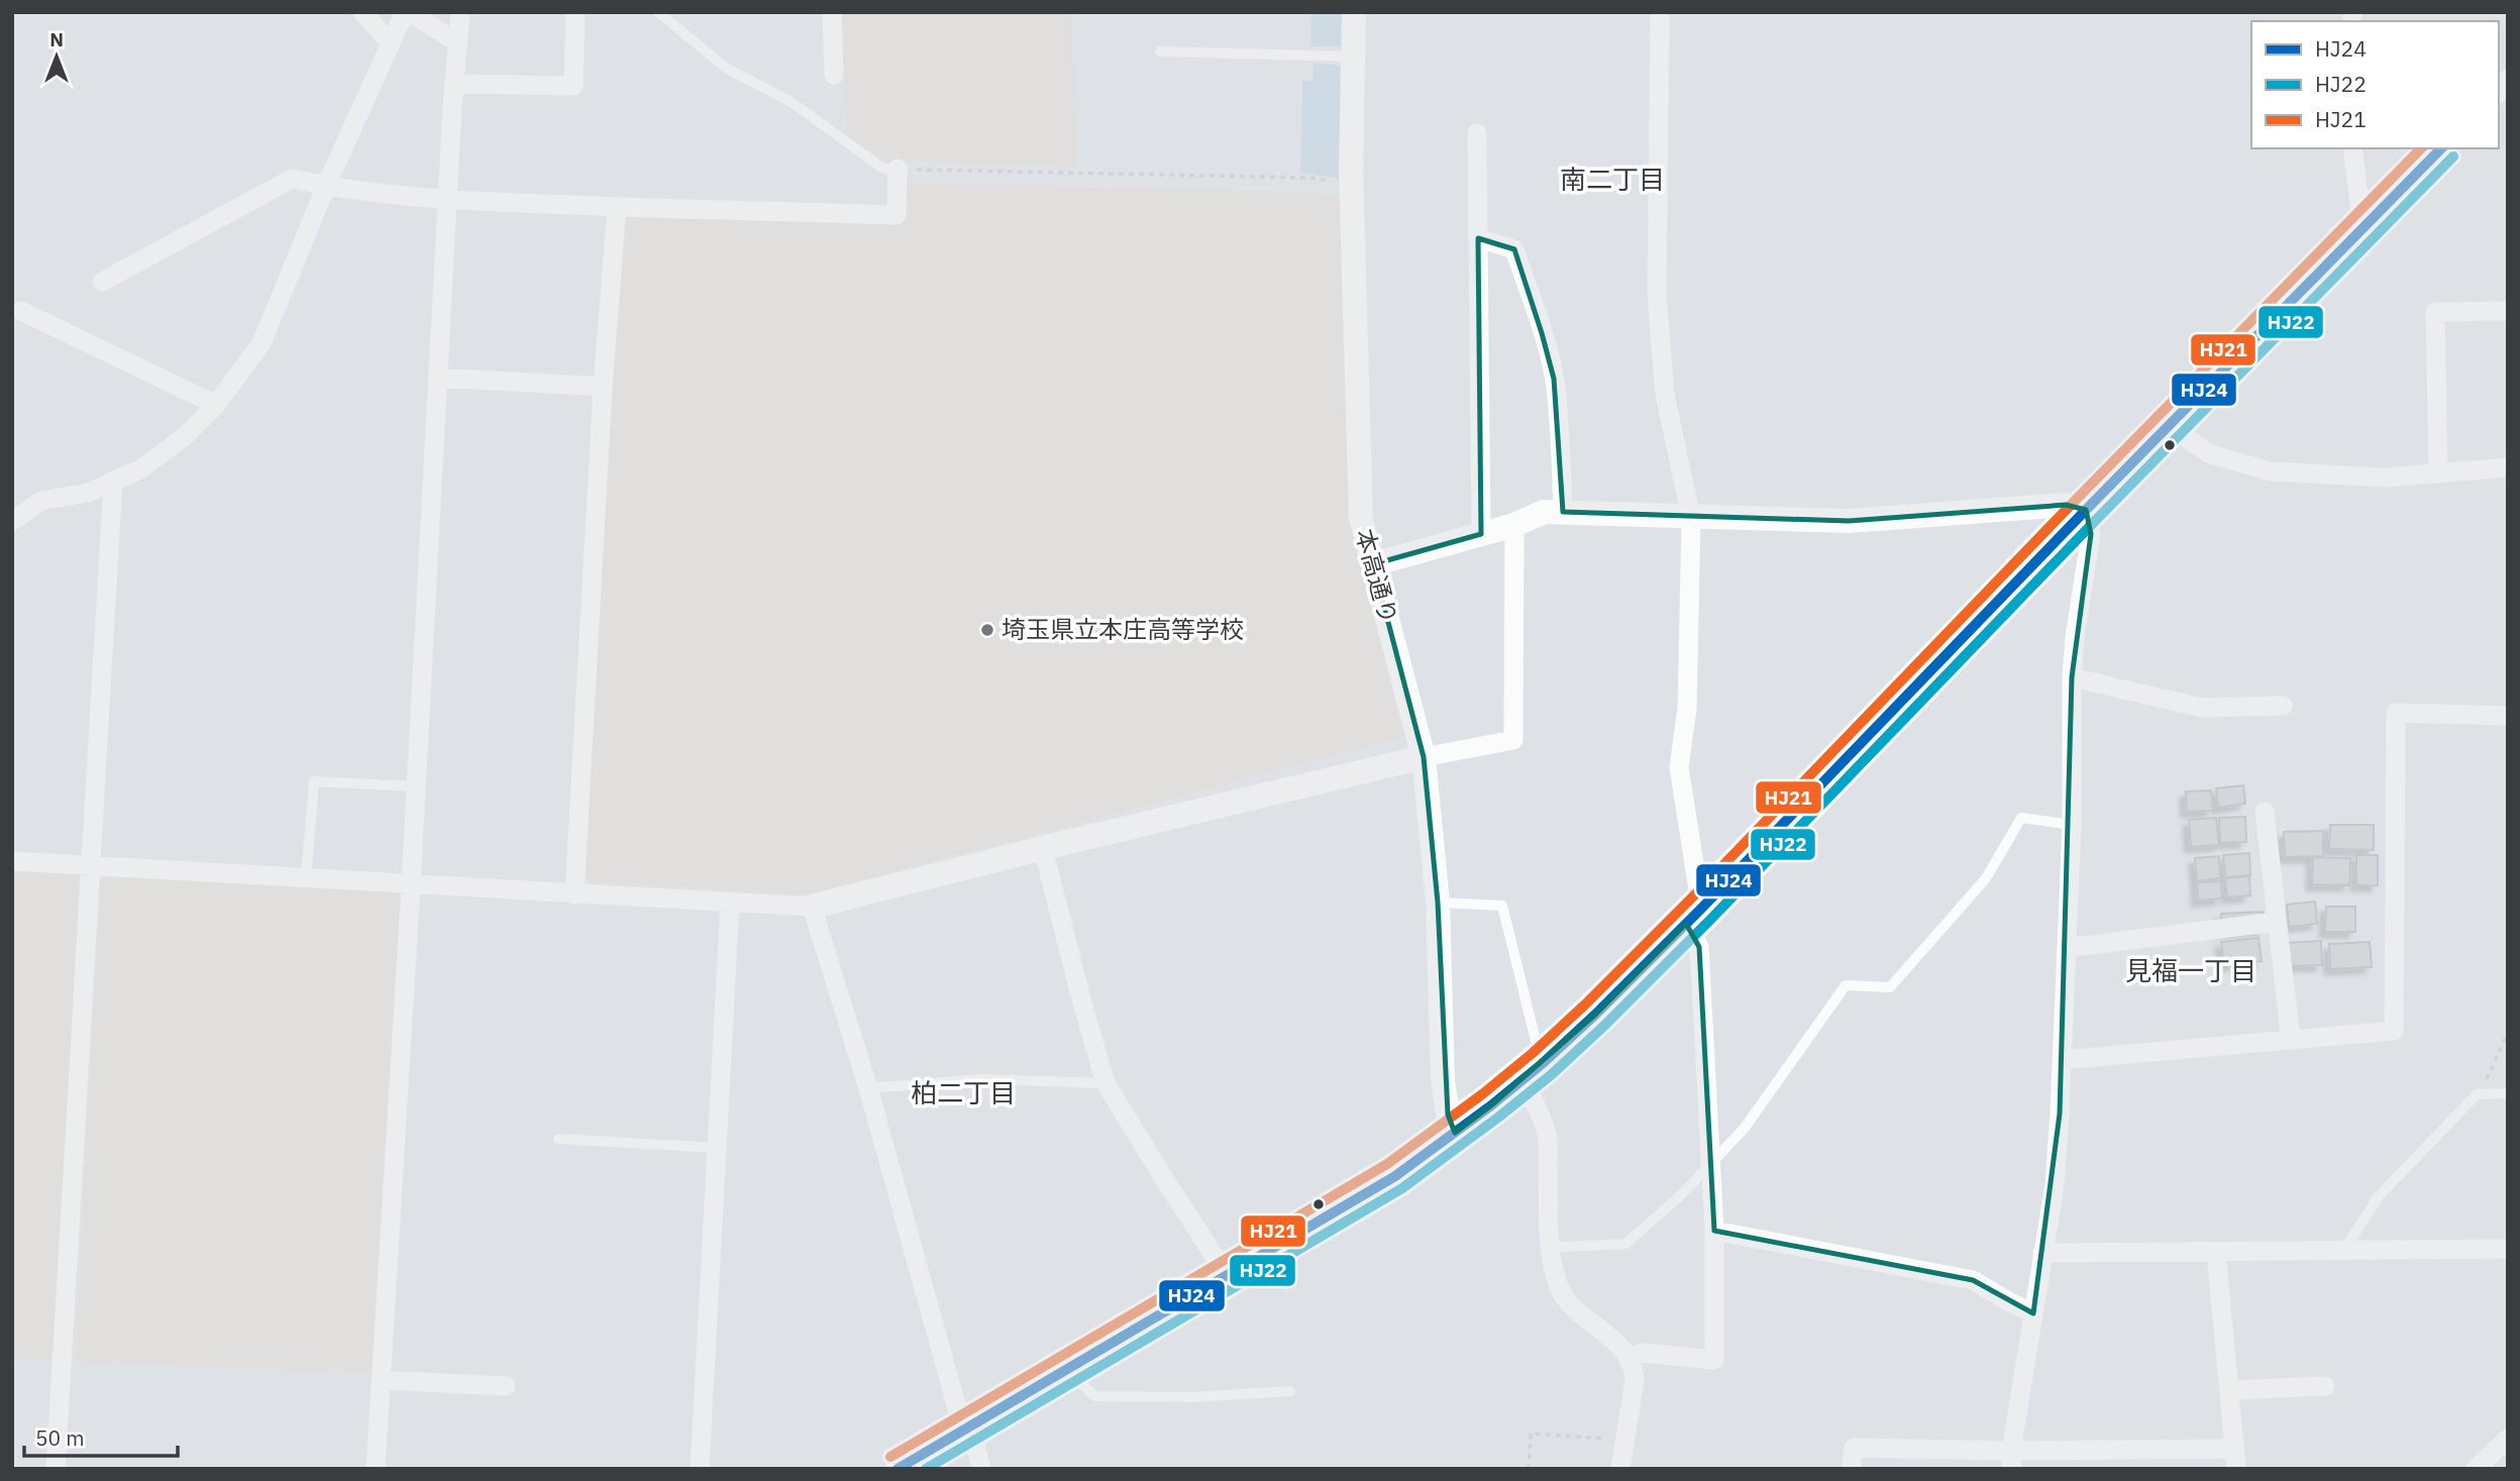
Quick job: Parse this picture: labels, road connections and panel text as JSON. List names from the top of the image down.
{
  "streets": {
    "street": ["本高通り"]
  },
  "districts": ["南二丁目", "見福一丁目", "柏二丁目"],
  "places": ["埼玉県立本庄高等学校"],
  "lines": ["transit line HJ24", "transit line HJ21", "transit line HJ22"],
  "legend": ["HJ24", "HJ22", "HJ21"],
  "scale_bar": "50 m",
  "north": "top"
}
